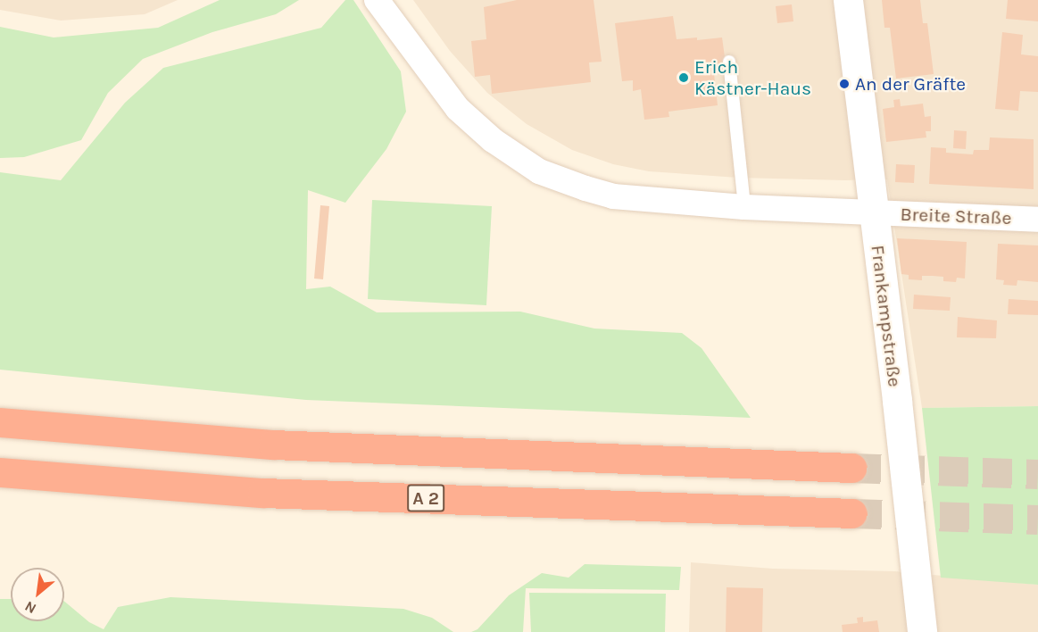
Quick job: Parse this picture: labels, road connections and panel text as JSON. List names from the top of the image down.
{
  "streets": {
    "highway": ["A 2"],
    "street": ["Breite Straße", "Frankampstraße"]
  },
  "crossings": [
    ["Breite Straße", "Frankampstraße"]
  ],
  "places": ["Erich Kästner-Haus", "An der Gräfte"],
  "north": "bottom left"
}
